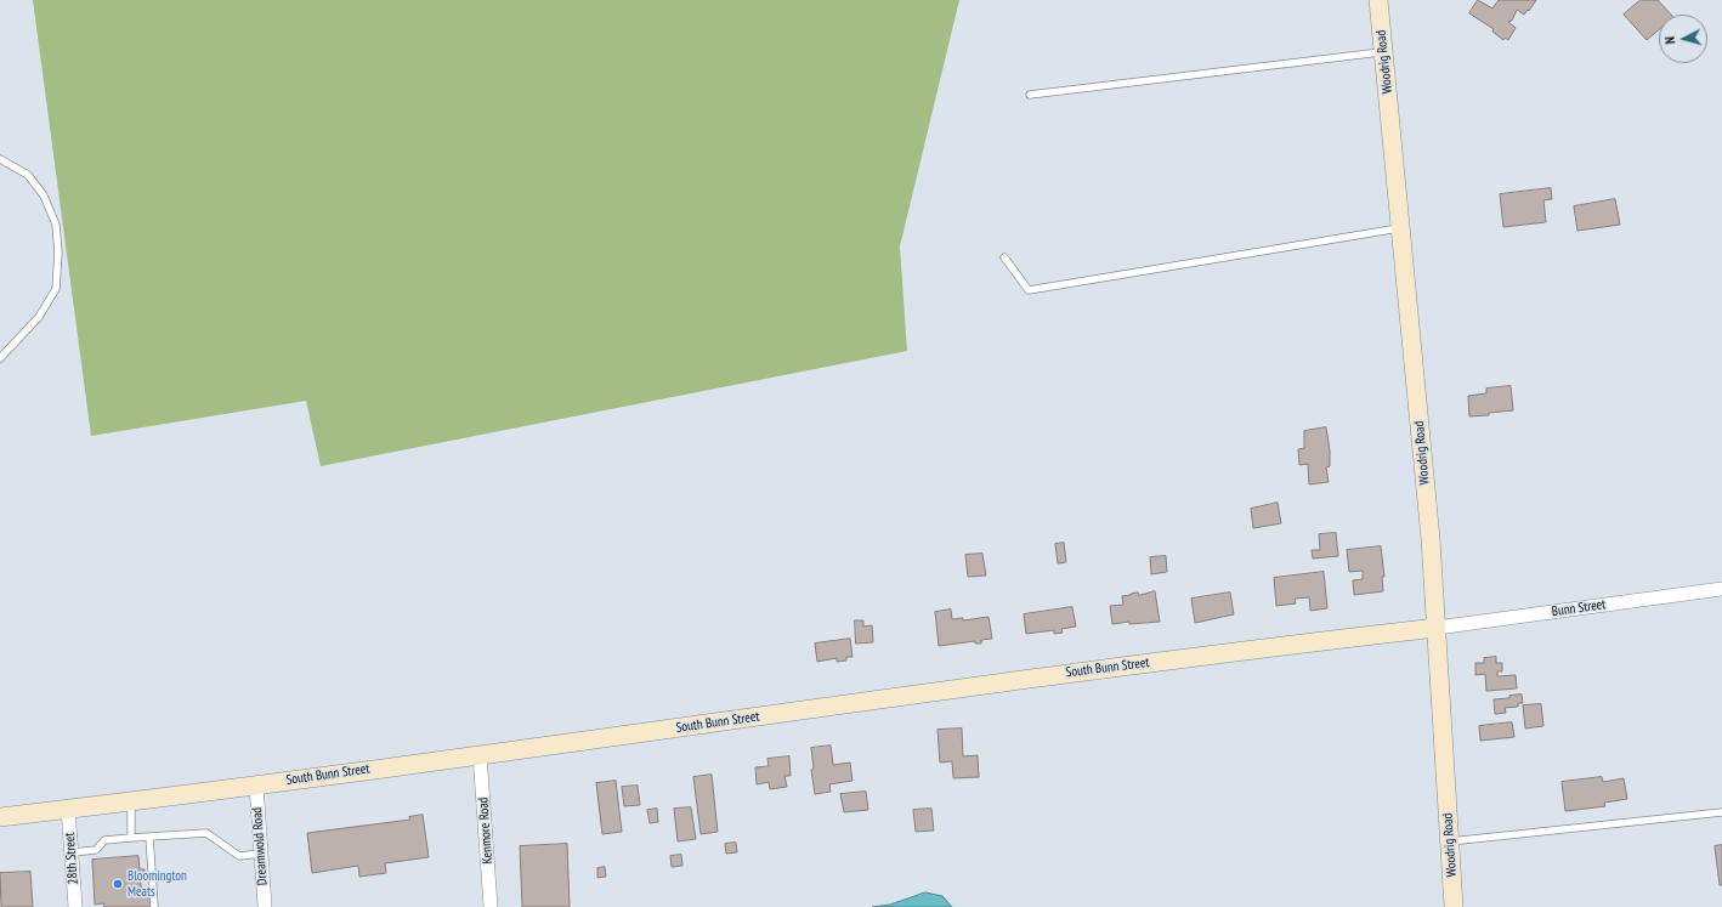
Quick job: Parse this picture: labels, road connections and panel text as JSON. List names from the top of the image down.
{
  "streets": {
    "street": [
      "Woodrig Road",
      "Bunn Street",
      "South Bunn Street",
      "Kenmore Road",
      "Dreamwold Road",
      "28th Street"
    ]
  },
  "crossings": [
    ["Woodrig Road", "Bunn Street"],
    ["Woodrig Road", "South Bunn Street"],
    ["Bunn Street", "South Bunn Street"],
    ["South Bunn Street", "Kenmore Road"],
    ["South Bunn Street", "Dreamwold Road"],
    ["South Bunn Street", "28th Street"]
  ],
  "places": ["Bloomington Meats"],
  "north": "left"
}
